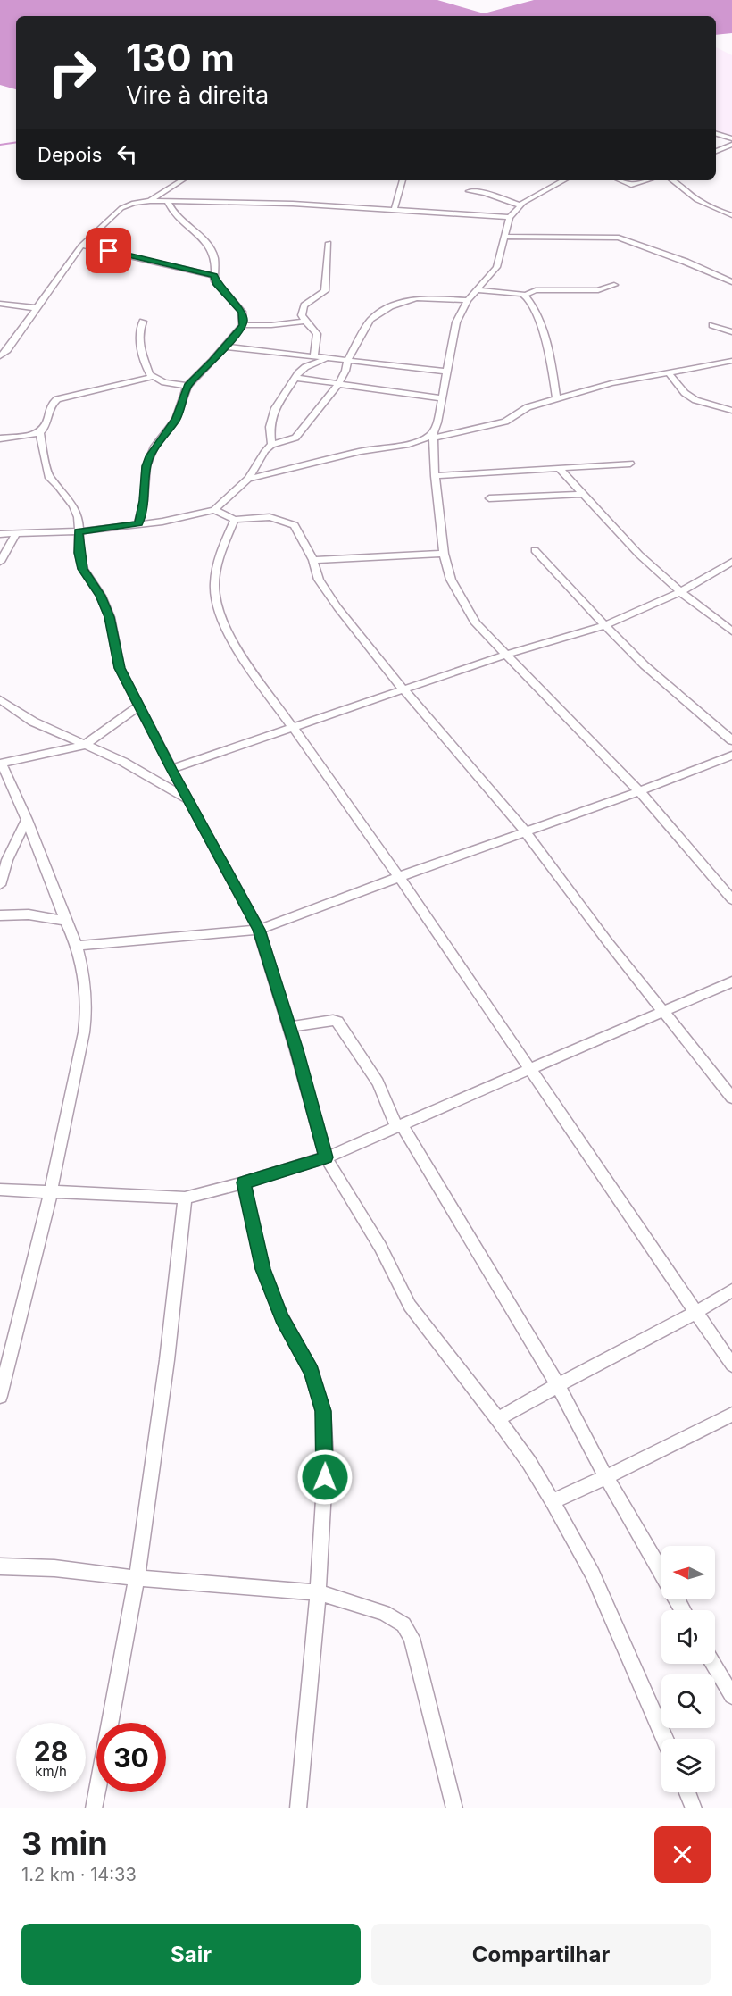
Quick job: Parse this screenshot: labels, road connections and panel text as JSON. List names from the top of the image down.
{
  "north": "left",
  "page": {
    "turn": ["130 m", "Vire à direita"],
    "then": "Depois",
    "speed": "28 km/h",
    "limit": "30",
    "heading": ["3 min", "1.2 km · 14:33"],
    "buttons": ["Sair", "Compartilhar"]
  }
}
